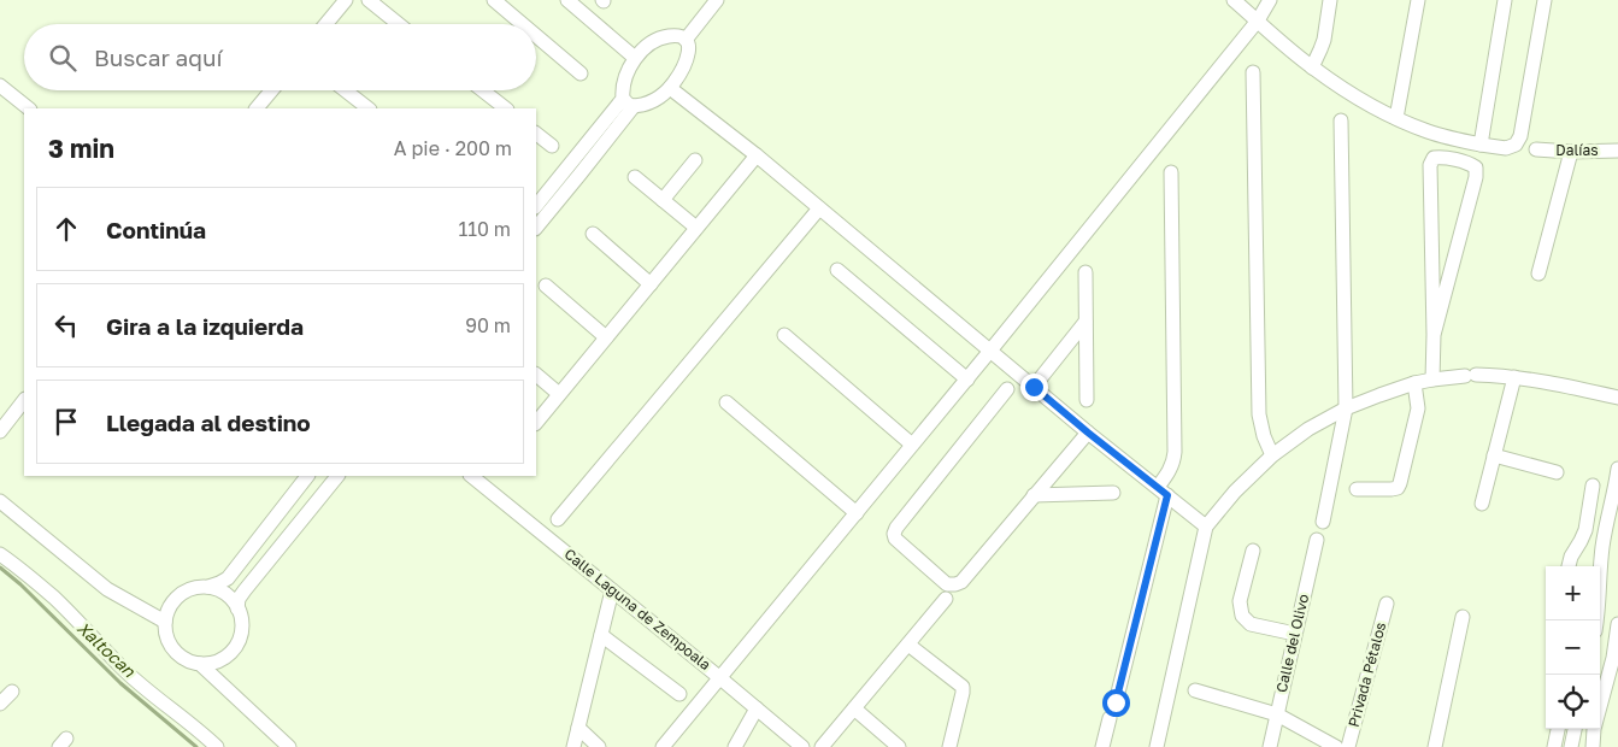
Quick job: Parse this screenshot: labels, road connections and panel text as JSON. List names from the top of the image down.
{
  "streets": {
    "street": [
      "Dalías",
      "Calle Laguna de Zempoala",
      "Calle del Olivo",
      "Privada Pétalos"
    ]
  },
  "water": ["Xaltocan"],
  "page": {
    "search": "Buscar aquí",
    "heading": ["3 min", "A pie · 200 m"],
    "list": [
      ["Continúa", "110 m"],
      ["Gira a la izquierda", "90 m"],
      "Llegada al destino"
    ],
    "map_buttons": ["+", "−"]
  }
}
